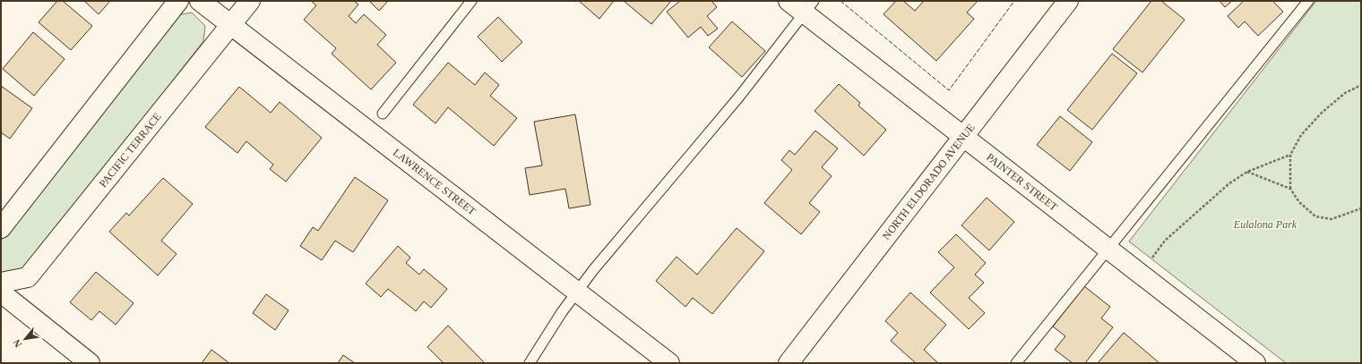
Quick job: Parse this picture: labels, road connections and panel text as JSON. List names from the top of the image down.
{
  "streets": {
    "street": [
      "PACIFIC TERRACE",
      "NORTH ELDORADO AVENUE",
      "PAINTER STREET",
      "LAWRENCE STREET"
    ]
  },
  "crossings": [
    ["PACIFIC TERRACE", "LAWRENCE STREET"],
    ["NORTH ELDORADO AVENUE", "PAINTER STREET"]
  ],
  "parks": ["Eulalona Park"],
  "north": "bottom left"
}
